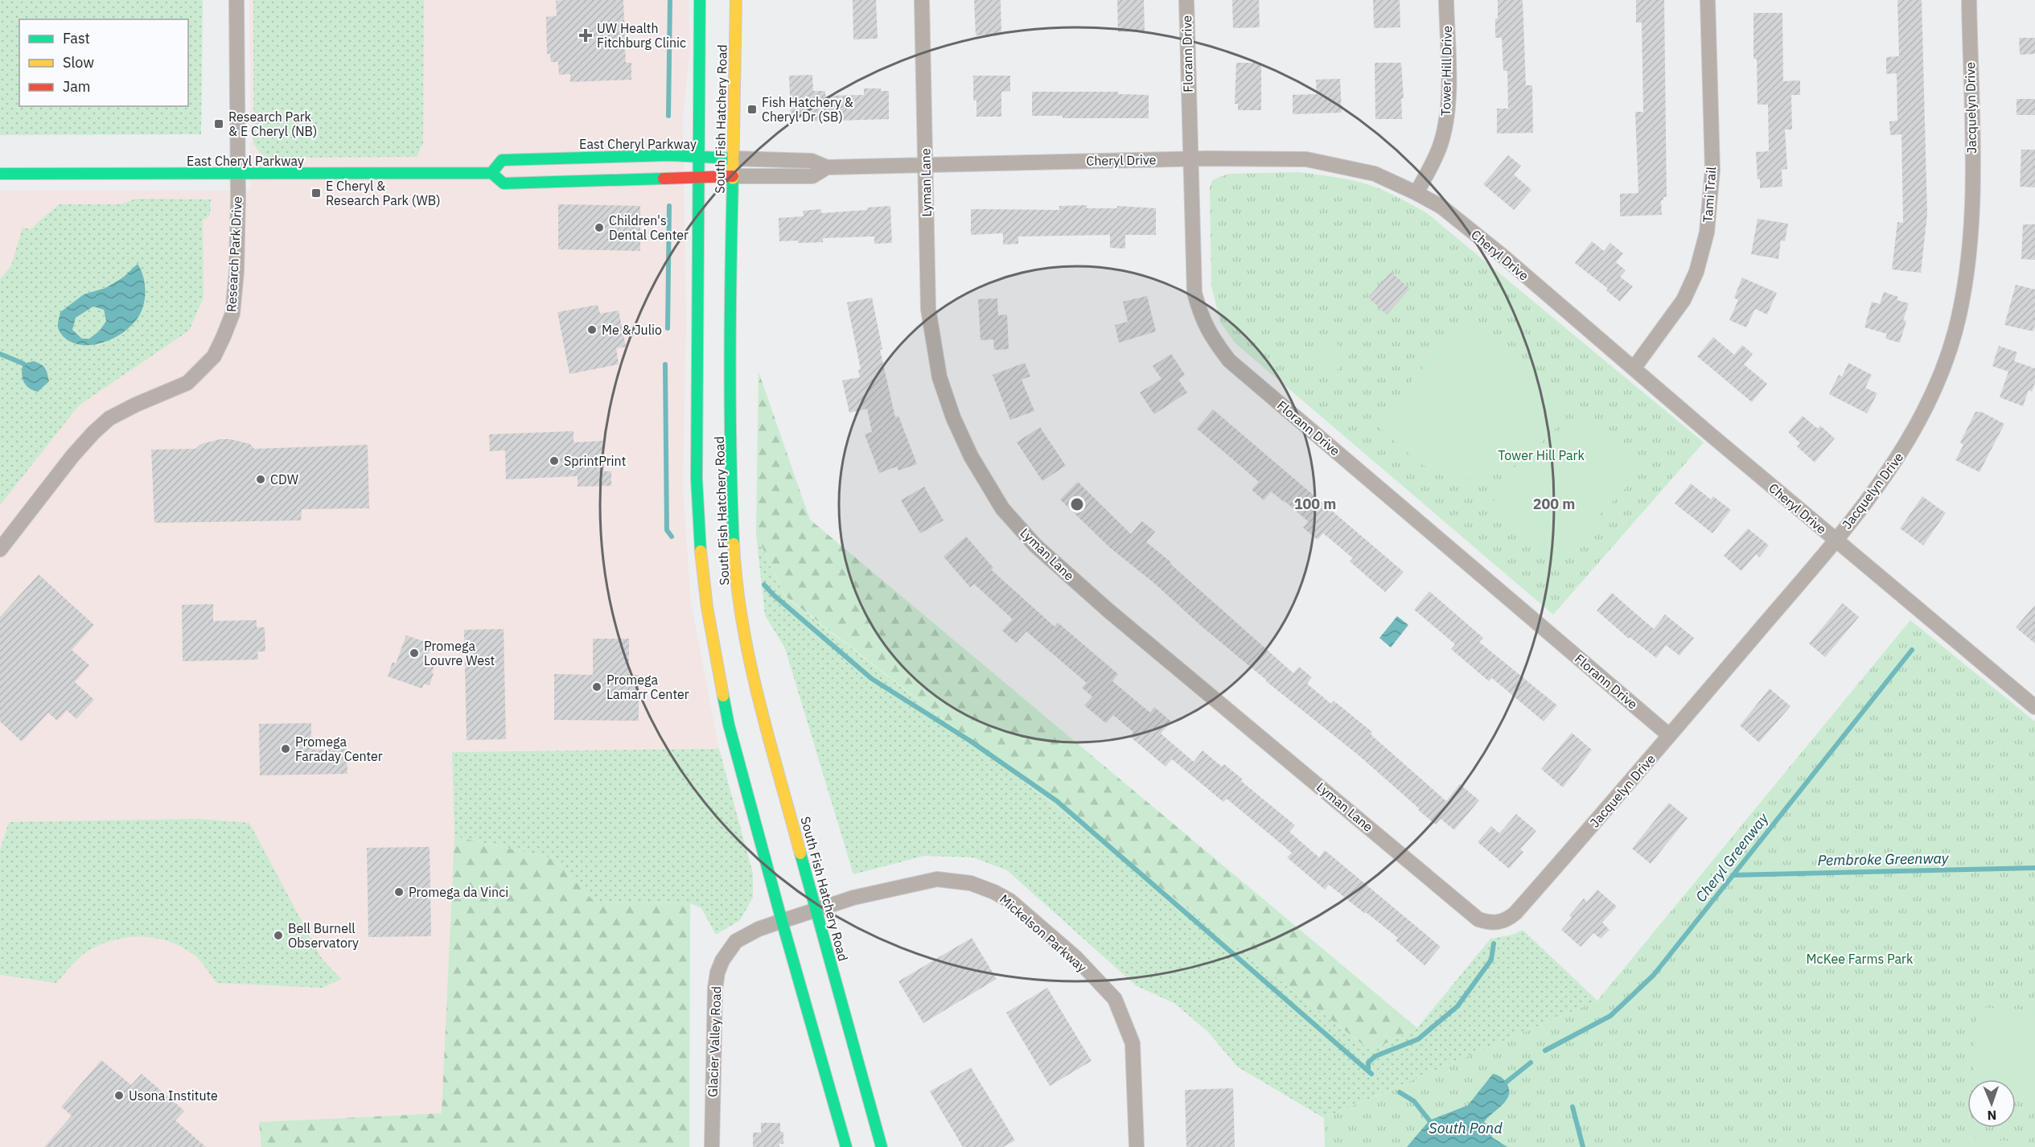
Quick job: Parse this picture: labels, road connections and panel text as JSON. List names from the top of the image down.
{
  "streets": {
    "main road": ["South Fish Hatchery Road", "East Cheryl Parkway"],
    "street": [
      "Florann Drive",
      "Tower Hill Drive",
      "Jacquelyn Drive",
      "Cheryl Drive",
      "Lyman Lane",
      "Tami Trail",
      "Research Park Drive",
      "Mickelson Parkway",
      "Glacier Valley Road"
    ]
  },
  "crossings": [
    ["Florann Drive", "Jacquelyn Drive"],
    ["Florann Drive", "Cheryl Drive"],
    ["Tower Hill Drive", "Cheryl Drive"],
    ["Jacquelyn Drive", "Cheryl Drive"],
    ["Jacquelyn Drive", "Lyman Lane"],
    ["South Fish Hatchery Road", "East Cheryl Parkway"],
    ["South Fish Hatchery Road", "Cheryl Drive"],
    ["South Fish Hatchery Road", "Mickelson Parkway"],
    ["South Fish Hatchery Road", "Glacier Valley Road"],
    ["East Cheryl Parkway", "Cheryl Drive"],
    ["East Cheryl Parkway", "Research Park Drive"],
    ["Cheryl Drive", "Lyman Lane"],
    ["Cheryl Drive", "Tami Trail"],
    ["Mickelson Parkway", "Glacier Valley Road"]
  ],
  "water": ["Cheryl Greenway", "Pembroke Greenway", "South Pond"],
  "parks": ["Tower Hill Park", "McKee Farms Park"],
  "places": {
    "health": ["UW Health Fitchburg Clinic"],
    "transit": ["Fish Hatchery & Cheryl Dr (SB)", "Research Park & E Cheryl (NB)", "E Cheryl & Research Park (WB)"],
    "other": [
      "Children's Dental Center",
      "Me & Julio",
      "SprintPrint",
      "CDW",
      "Promega Louvre West",
      "Promega Lamarr Center",
      "Promega Faraday Center",
      "Promega da Vinci",
      "Bell Burnell Observatory",
      "Usona Institute"
    ]
  },
  "legend": ["Fast", "Slow", "Jam"],
  "north": "bottom",
  "rings": ["100 m", "200 m"]
}
